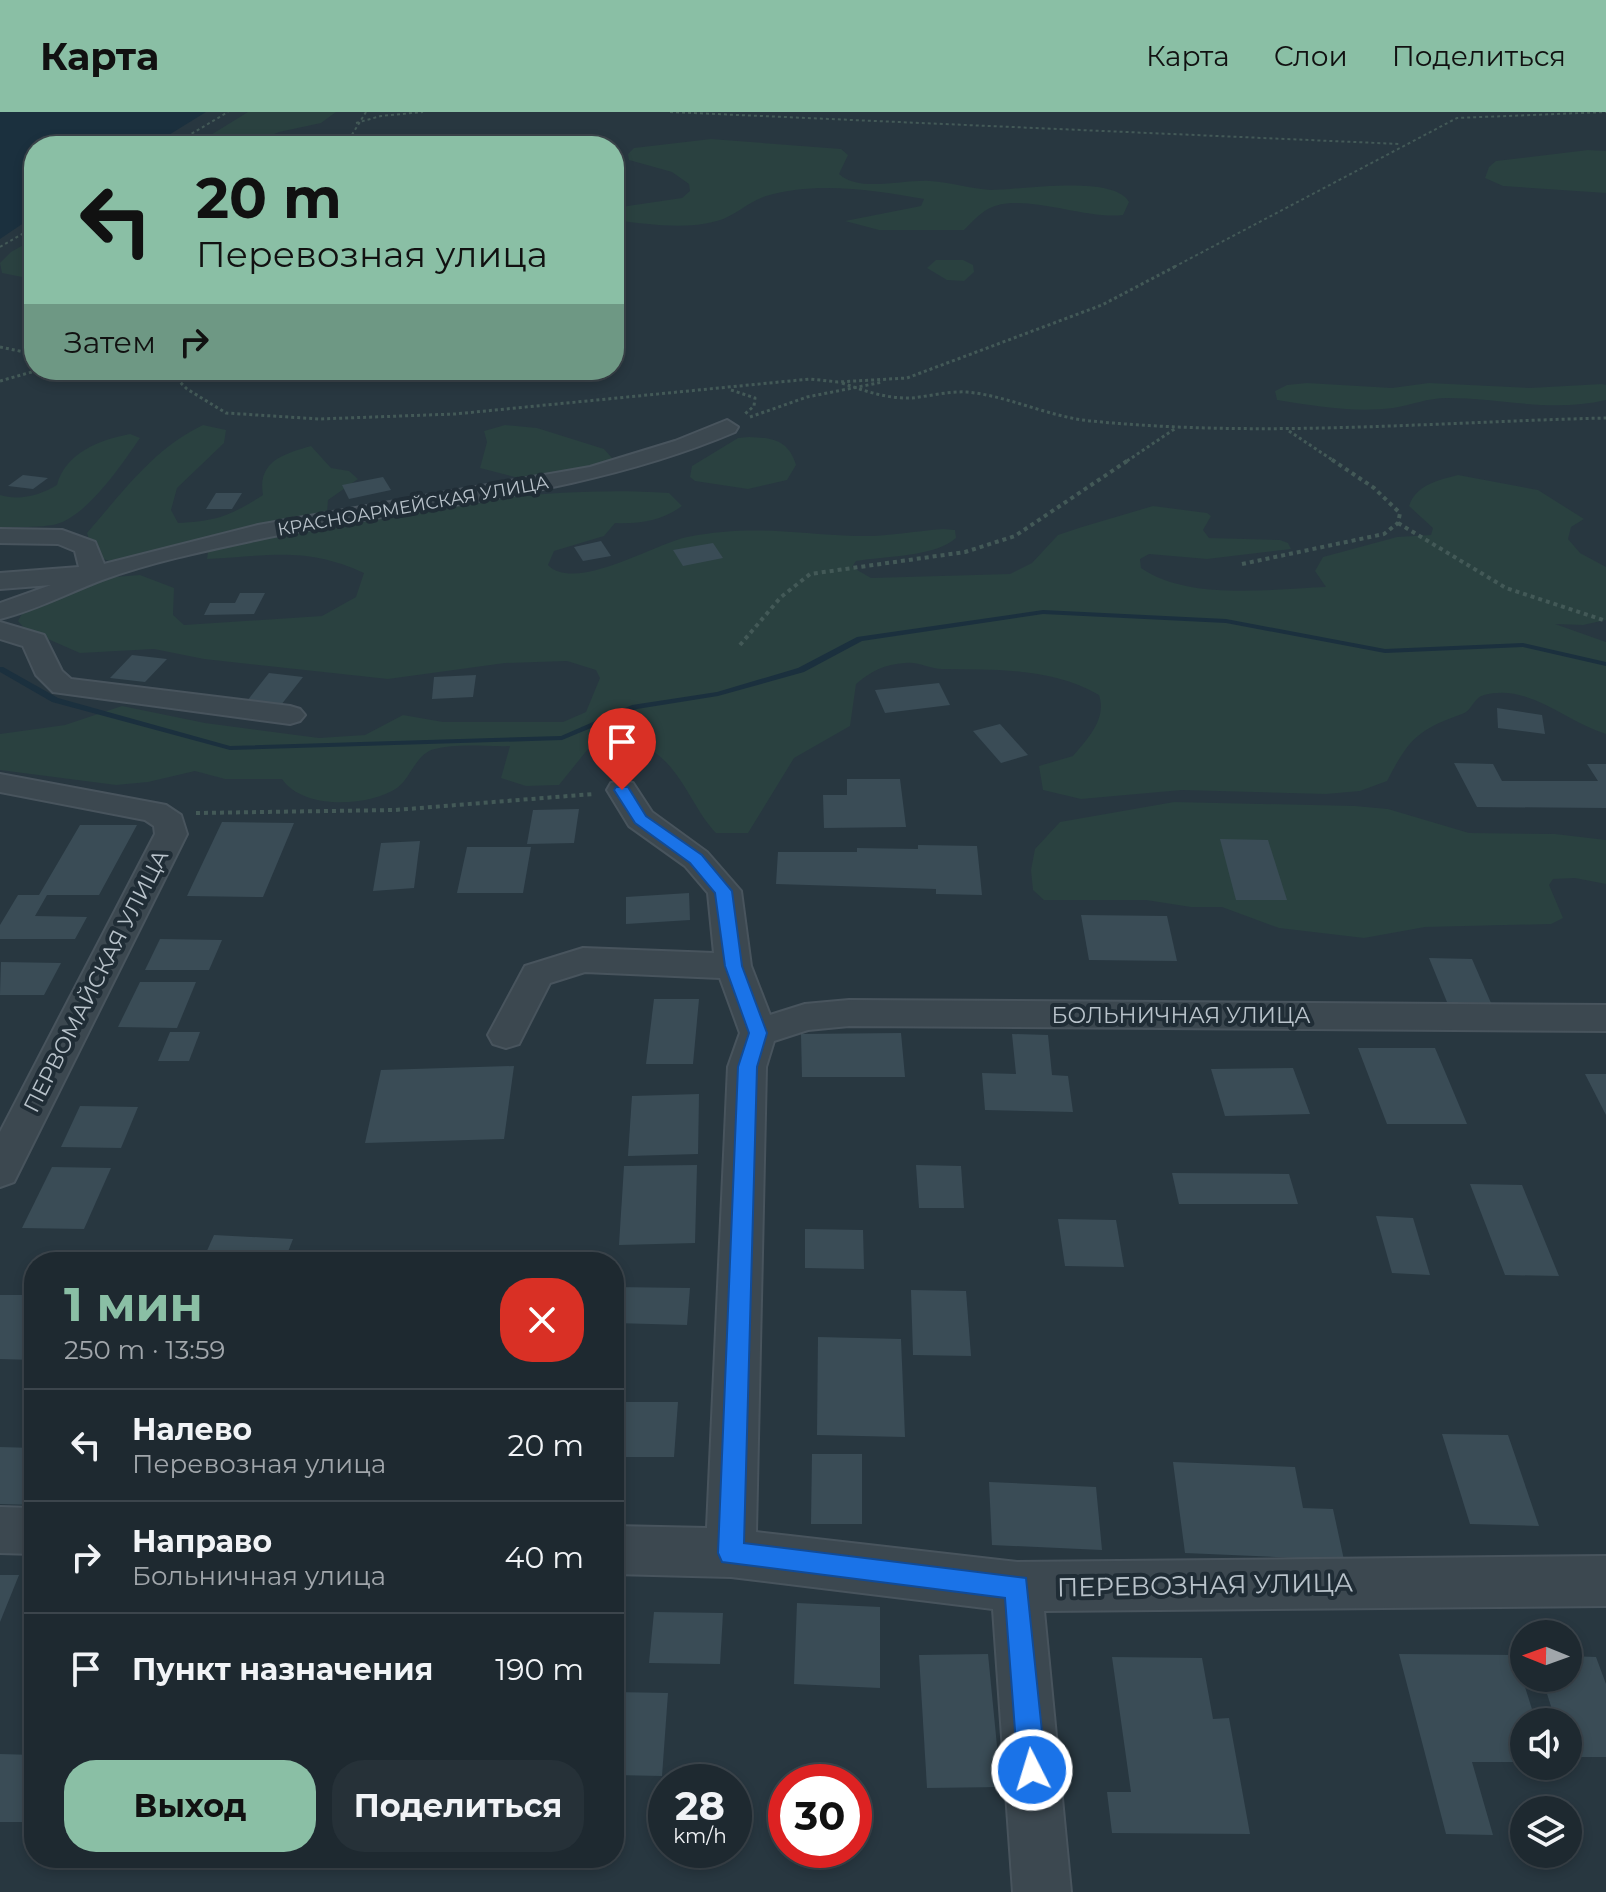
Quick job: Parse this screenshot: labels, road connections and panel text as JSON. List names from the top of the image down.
{
  "streets": {
    "street": [
      "КРАСНОАРМЕЙСКАЯ УЛИЦА",
      "ПЕРВОМАЙСКАЯ УЛИЦА",
      "БОЛЬНИЧНАЯ УЛИЦА",
      "ПЕРЕВОЗНАЯ УЛИЦА"
    ]
  },
  "north": "left",
  "page": {
    "header": "Карта",
    "nav": ["Карта", "Слои", "Поделиться"],
    "turn": ["20 m", "Перевозная улица"],
    "then": "Затем",
    "heading": ["1 мин", "250 m · 13:59"],
    "list": [
      {
        "name": "Налево",
        "note": "Перевозная улица",
        "value": "20 m"
      },
      {
        "name": "Направо",
        "note": "Больничная улица",
        "value": "40 m"
      },
      {
        "name": "Пункт назначения",
        "value": "190 m"
      }
    ],
    "buttons": ["Выход", "Поделиться"],
    "speed": "28 km/h",
    "limit": "30"
  }
}
